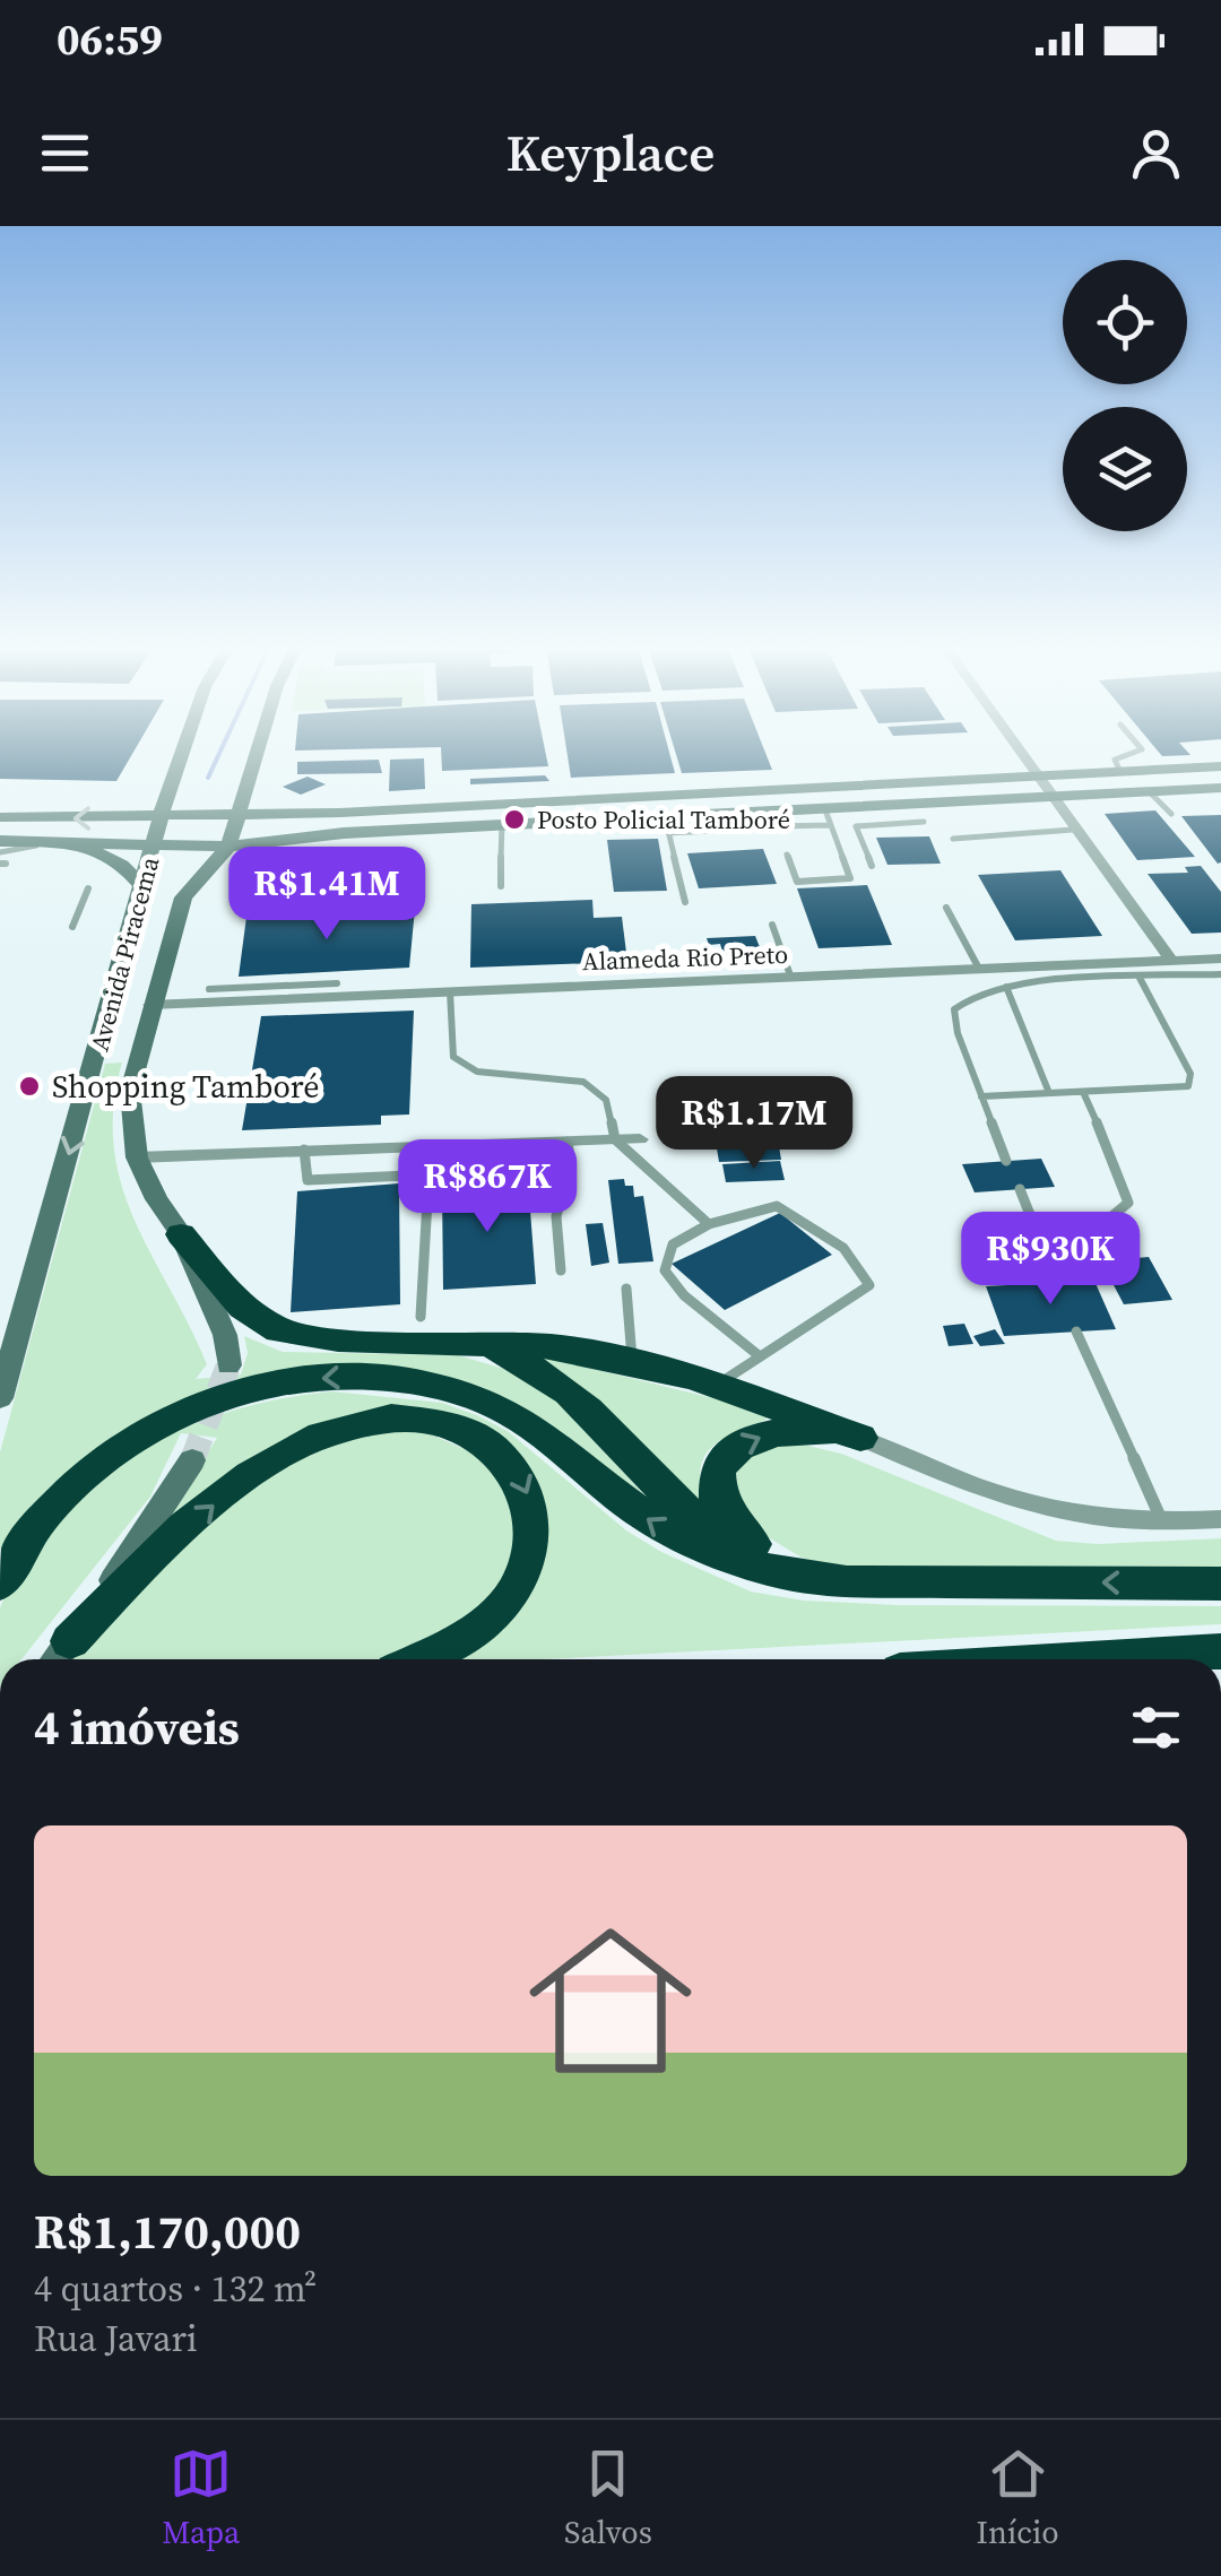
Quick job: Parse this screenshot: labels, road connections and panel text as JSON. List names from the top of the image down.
{
  "streets": {
    "main road": ["Avenida Piracema"],
    "street": ["Alameda Rio Preto"]
  },
  "crossings": [
    ["Avenida Piracema", "Alameda Rio Preto"]
  ],
  "places": ["Posto Policial Tamboré", "Shopping Tamboré"],
  "page": {
    "status": "06:59",
    "header": "Keyplace",
    "price": [
      "R$1.41M",
      "R$1.17M",
      "R$867K",
      "R$930K"
    ],
    "heading": "4 imóveis",
    "list": [
      {
        "name": "R$1,170,000",
        "note": "4 quartos · 132 m² · Rua Javari"
      }
    ],
    "tabs": ["Mapa", "Salvos", "Início"]
  }
}
